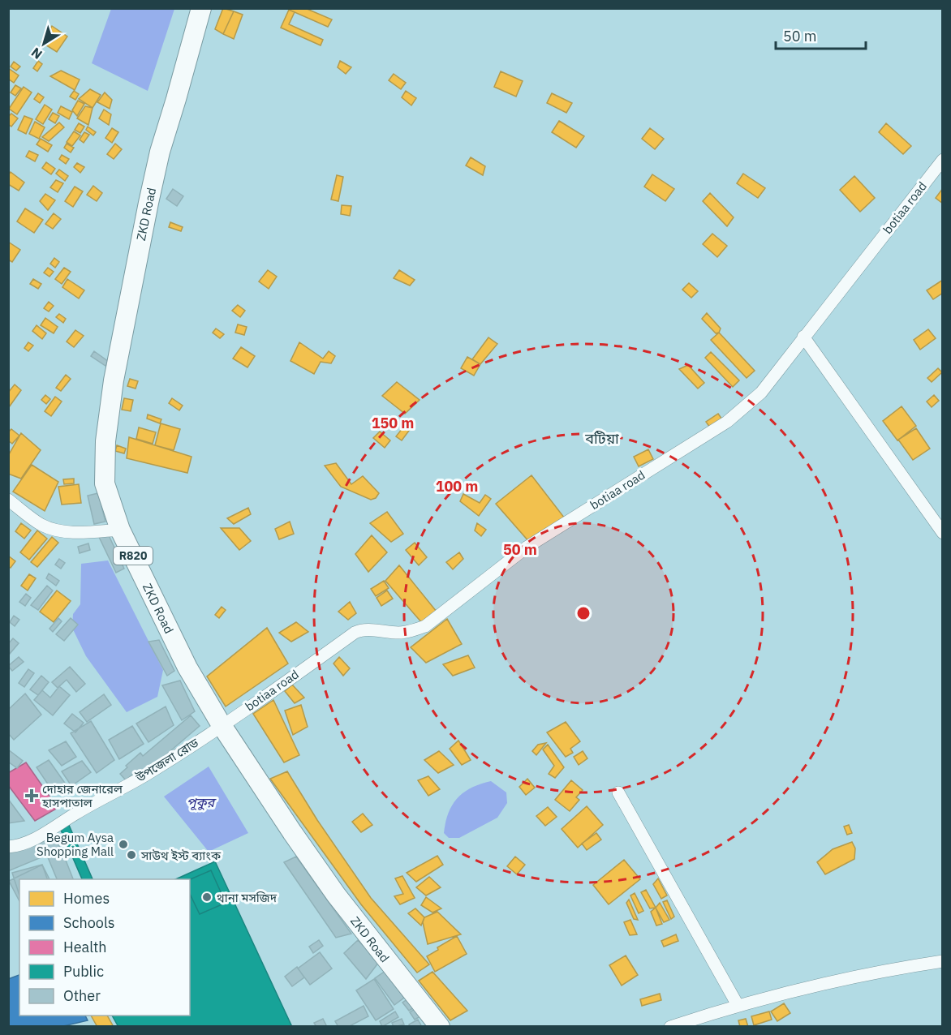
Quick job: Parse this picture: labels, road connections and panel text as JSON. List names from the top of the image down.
{
  "streets": {
    "main road": ["ZKD Road", "R820"],
    "street": ["botiaa road", "উপজেলা রোড"]
  },
  "crossings": [
    ["botiaa road", "ZKD Road"],
    ["botiaa road", "উপজেলা রোড"],
    ["ZKD Road", "উপজেলা রোড"]
  ],
  "districts": ["বটিয়া"],
  "water": ["পূকুর"],
  "places": {
    "health": ["দোহার জেনারেল হাসপাতাল"],
    "other": ["Begum Aysa Shopping Mall", "সাউথ ইস্ট ব্যাংক", "থানা মসজিদ"]
  },
  "legend": [
    "Homes",
    "Schools",
    "Health",
    "Public",
    "Other"
  ],
  "scale_bar": "50 m",
  "north": "bottom left",
  "rings": ["150 m", "100 m", "50 m"]
}
